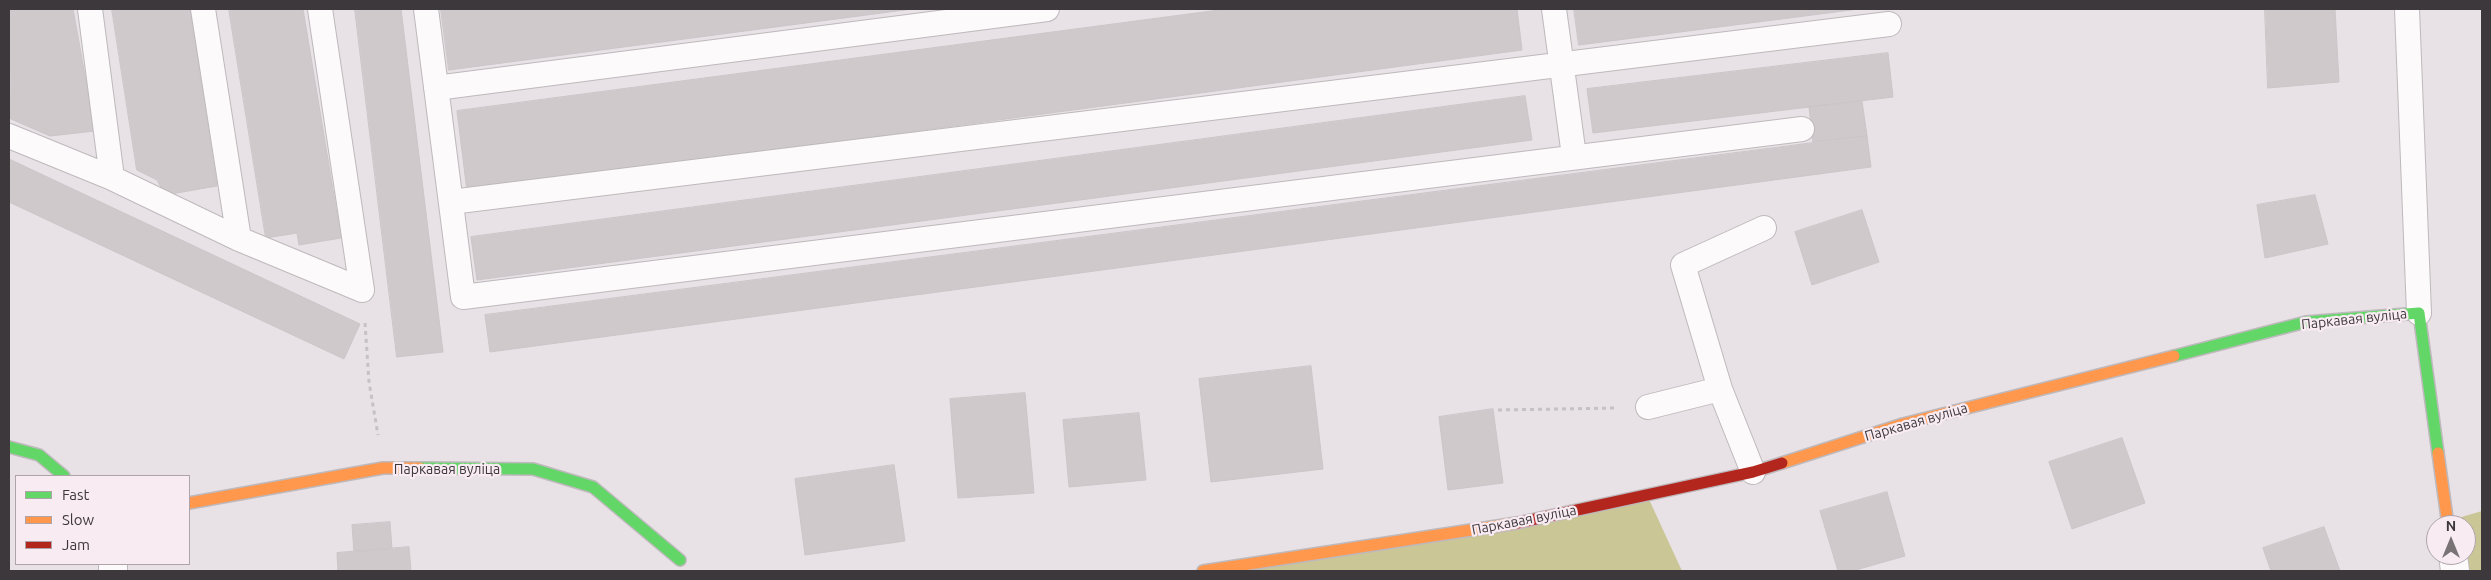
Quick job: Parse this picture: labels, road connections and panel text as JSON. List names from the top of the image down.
{
  "streets": {
    "street": ["Паркавая вуліца"]
  },
  "legend": ["Fast", "Slow", "Jam"],
  "north": "top"
}
